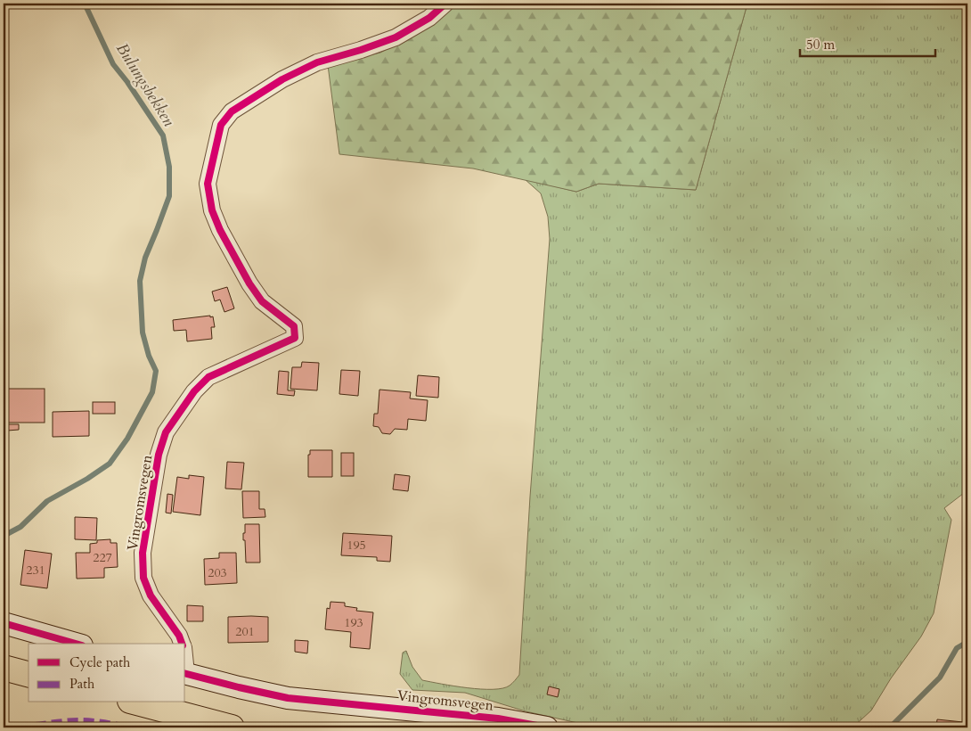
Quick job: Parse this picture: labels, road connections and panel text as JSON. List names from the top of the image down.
{
  "streets": {
    "main road": ["Vingromsvegen"]
  },
  "water": ["Bulungsbekken"],
  "house_numbers": [
    "195",
    "227",
    "231",
    "203",
    "193",
    "201"
  ],
  "legend": ["Cycle path", "Path"],
  "scale_bar": "50 m"
}
